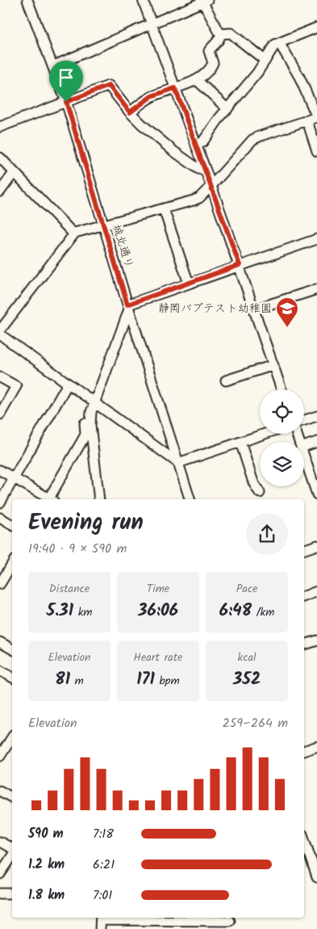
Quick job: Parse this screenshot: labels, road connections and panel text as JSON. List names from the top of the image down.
{
  "streets": {
    "street": ["城北通り"]
  },
  "places": {
    "school or university": ["静岡バプテスト幼稚園"]
  },
  "page": {
    "heading": ["Evening run", "19:40 · 9 × 590 m"],
    "stats": [
      ["Distance", "5.31 km"],
      ["Time", "36:06"],
      ["Pace", "6:48 /km"],
      ["Elevation", "81 m"],
      ["Heart rate", "171 bpm"],
      ["kcal", "352"]
    ],
    "chart": ["Elevation", "259–264 m"],
    "list": [
      {
        "name": "590 m",
        "note": "7:18"
      },
      {
        "name": "1.2 km",
        "note": "6:21"
      },
      {
        "name": "1.8 km",
        "note": "7:01"
      }
    ]
  }
}
